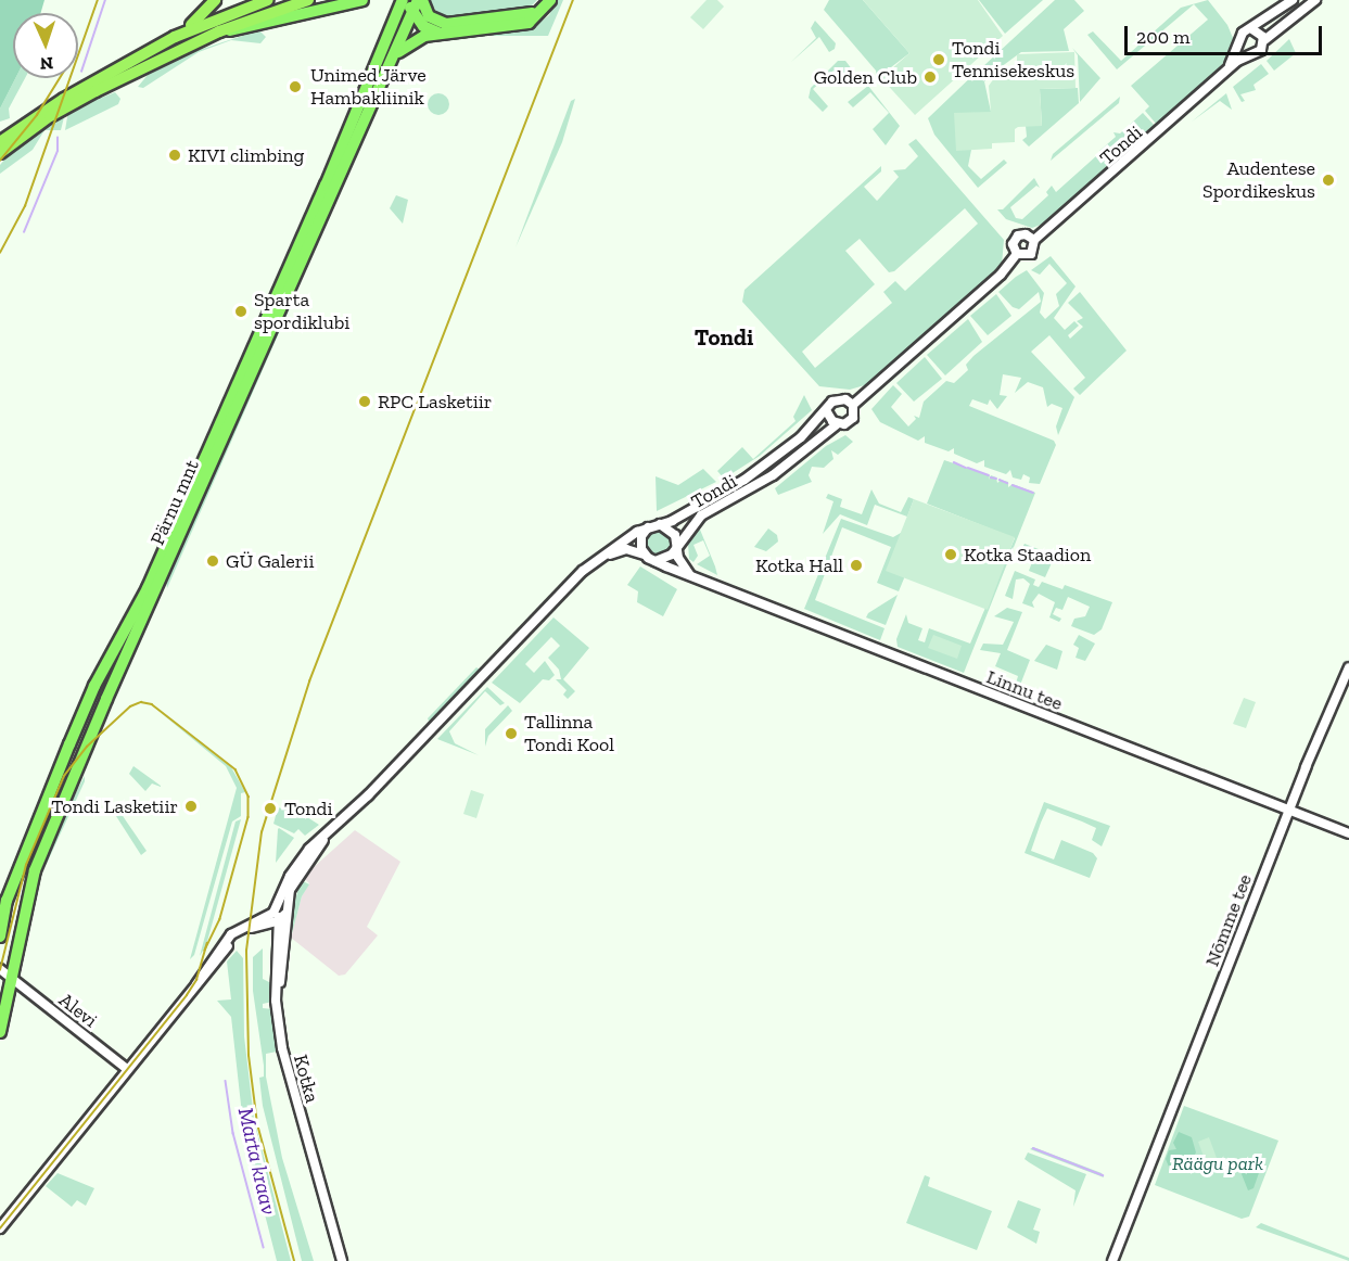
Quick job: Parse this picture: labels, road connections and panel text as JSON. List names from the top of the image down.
{
  "streets": {
    "main road": ["Pärnu mnt"],
    "street": [
      "Tondi",
      "Linnu tee",
      "Nõmme tee",
      "Alevi",
      "Kotka"
    ]
  },
  "crossings": [
    ["Tondi", "Linnu tee"],
    ["Pärnu mnt", "Alevi"],
    ["Linnu tee", "Nõmme tee"]
  ],
  "districts": ["Tondi"],
  "water": ["Marta kraav"],
  "parks": ["Räägu park"],
  "places": [
    "Tondi Tennisekeskus",
    "Golden Club",
    "Unimed Järve Hambakliinik",
    "KIVI climbing",
    "Audentese Spordikeskus",
    "Sparta spordiklubi",
    "RPC Lasketiir",
    "Kotka Staadion",
    "GÜ Galerii",
    "Kotka Hall",
    "Tallinna Tondi Kool",
    "Tondi Lasketiir",
    "Tondi"
  ],
  "scale_bar": "200 m",
  "north": "bottom"
}
